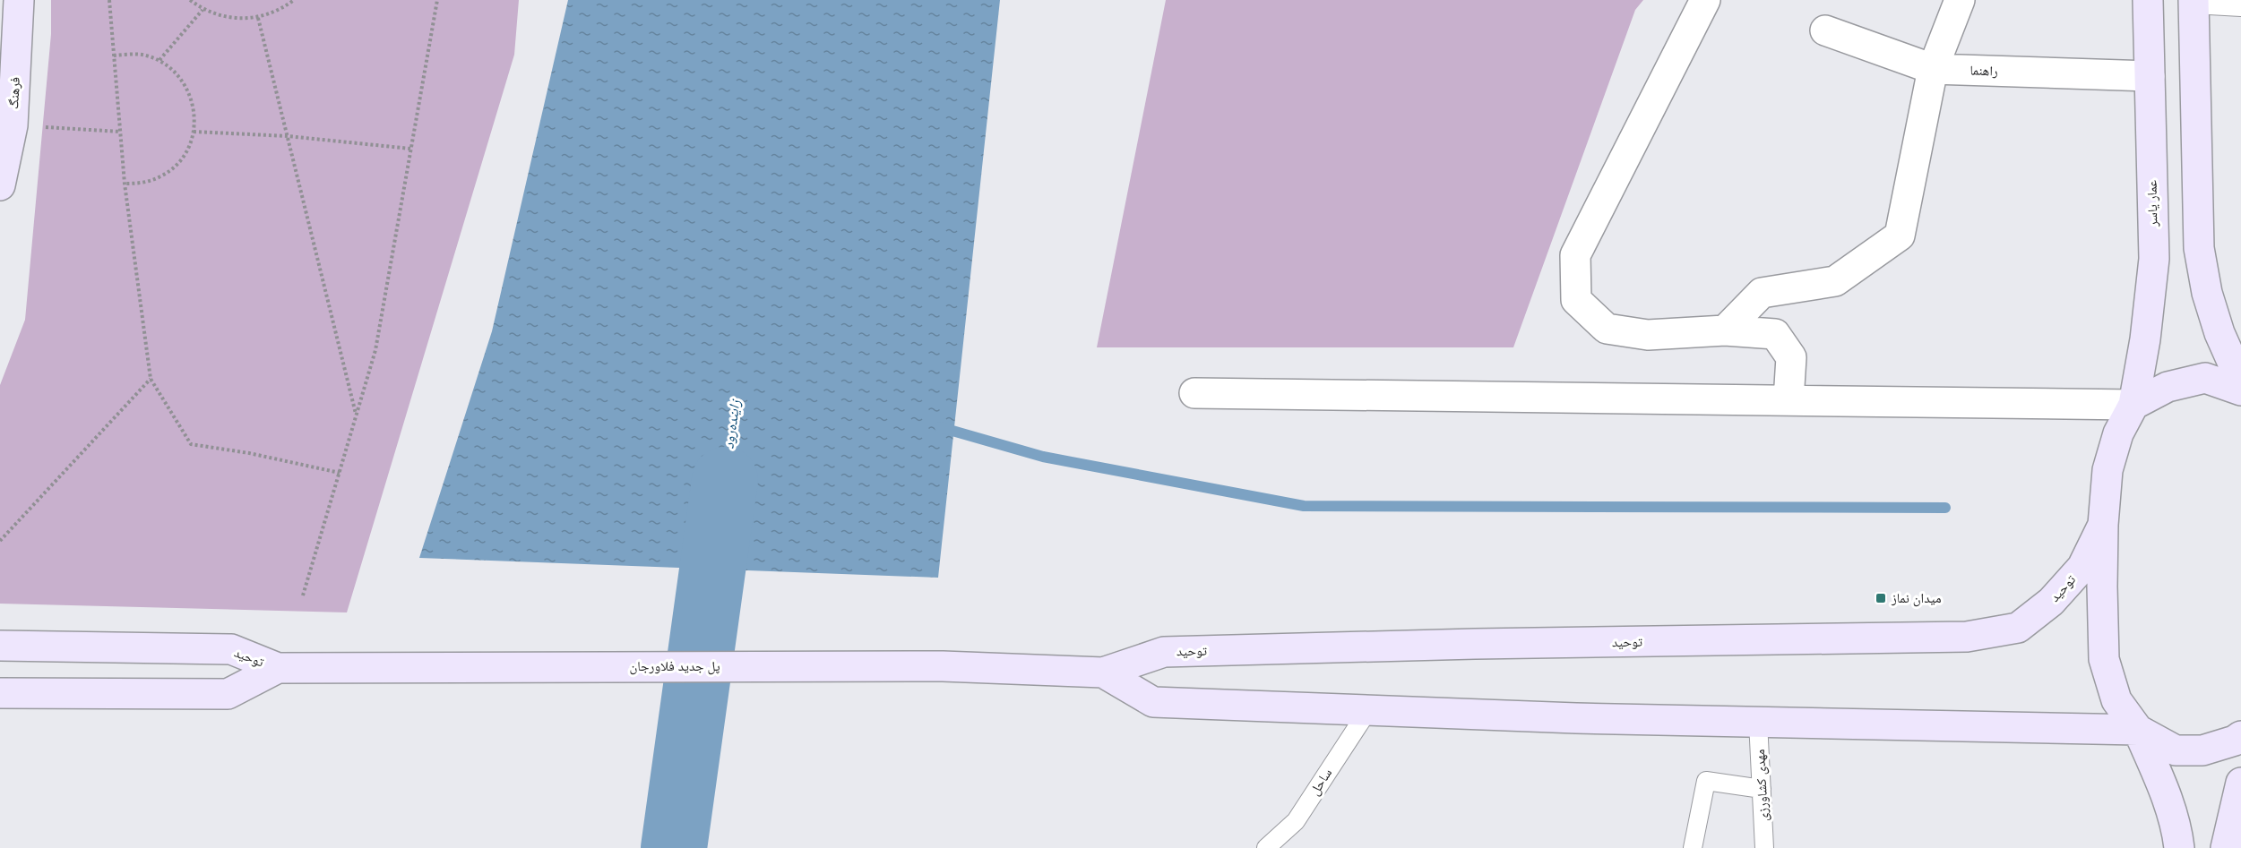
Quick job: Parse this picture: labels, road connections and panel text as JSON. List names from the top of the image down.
{
  "streets": {
    "main road": [
      "فرهنگ",
      "عمار یاسر",
      "توحید",
      "پل جدید فلاورجان"
    ],
    "street": ["راهنما"],
    "lane": ["ساحل", "مهدی کشاورزی"]
  },
  "crossings": [
    ["راهنما", "عمار یاسر"],
    ["توحید", "پل جدید فلاورجان"],
    ["توحید", "ساحل"],
    ["توحید", "مهدی کشاورزی"]
  ],
  "water": ["زاینده‌رود"],
  "places": {
    "transit": ["میدان نماز"]
  }
}
